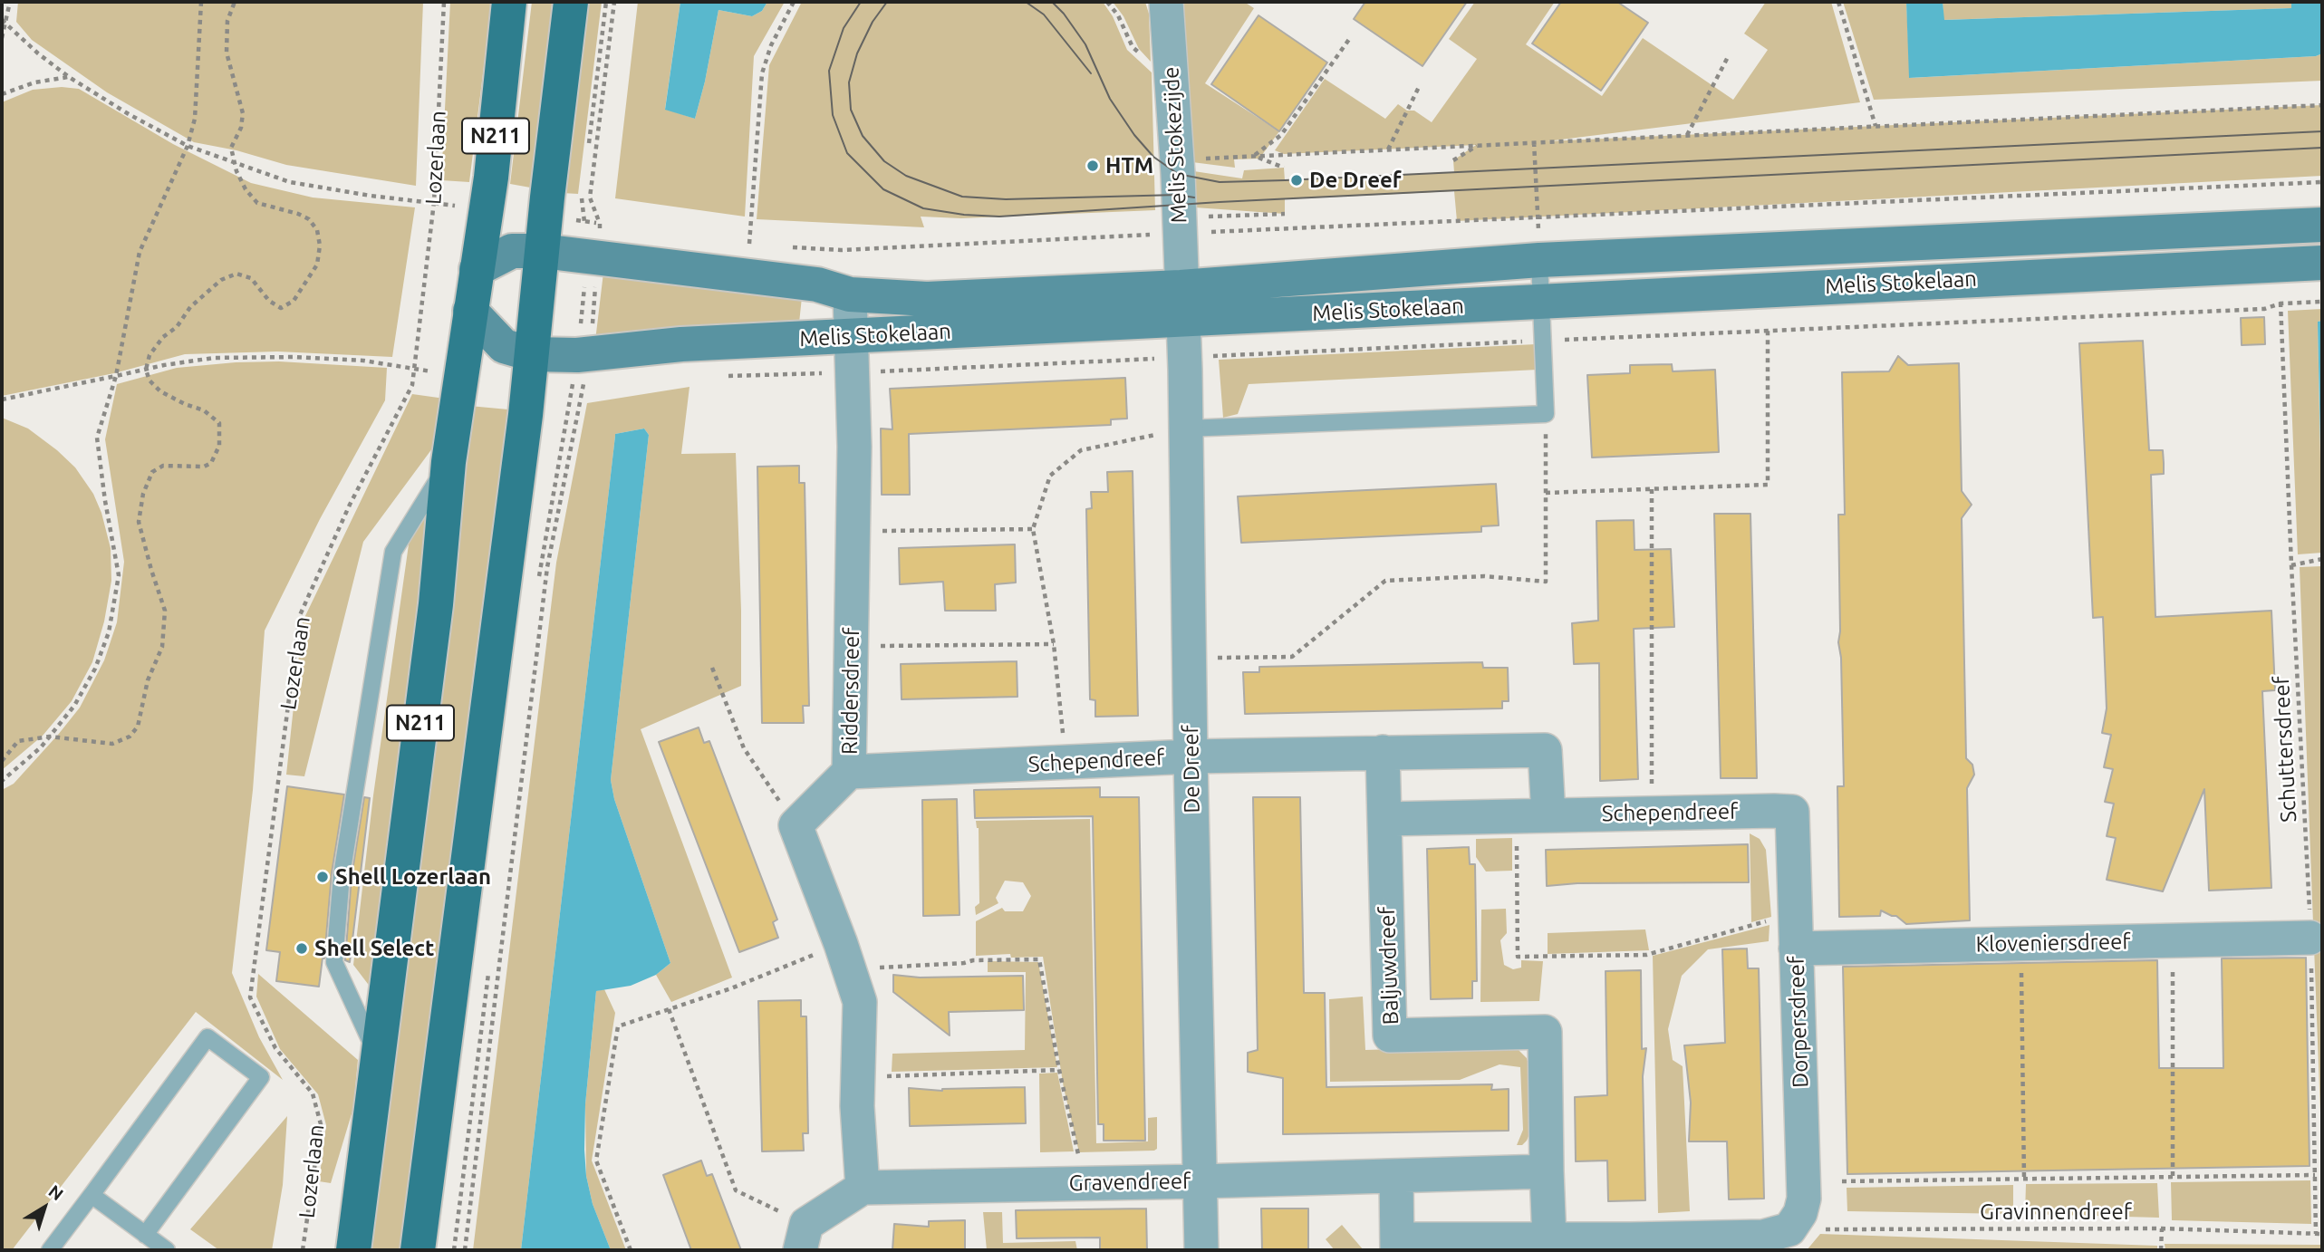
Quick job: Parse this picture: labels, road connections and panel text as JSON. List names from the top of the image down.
{
  "streets": {
    "main road": ["N211"],
    "street": [
      "Melis Stokezijde",
      "Melis Stokelaan",
      "Riddersdreef",
      "Schependreef",
      "De Dreef",
      "Kloveniersdreef",
      "Baljuwdreef",
      "Dorpersdreef",
      "Gravendreef"
    ],
    "path": ["Lozerlaan", "Schuttersdreef", "Gravinnendreef"]
  },
  "crossings": [
    ["N211", "Melis Stokelaan"],
    ["Melis Stokezijde", "Melis Stokelaan"],
    ["Melis Stokezijde", "De Dreef"],
    ["Melis Stokelaan", "Riddersdreef"],
    ["Melis Stokelaan", "Schuttersdreef"],
    ["Melis Stokelaan", "De Dreef"],
    ["Riddersdreef", "Schependreef"],
    ["Schuttersdreef", "Kloveniersdreef"],
    ["Schuttersdreef", "Gravinnendreef"],
    ["Schependreef", "De Dreef"],
    ["Schependreef", "Baljuwdreef"],
    ["Schependreef", "Dorpersdreef"],
    ["De Dreef", "Gravendreef"],
    ["Kloveniersdreef", "Dorpersdreef"],
    ["Baljuwdreef", "Gravendreef"],
    ["Dorpersdreef", "Gravinnendreef"]
  ],
  "places": [
    "HTM",
    "De Dreef",
    "Shell Lozerlaan",
    "Shell Select"
  ],
  "north": "top right"
}
